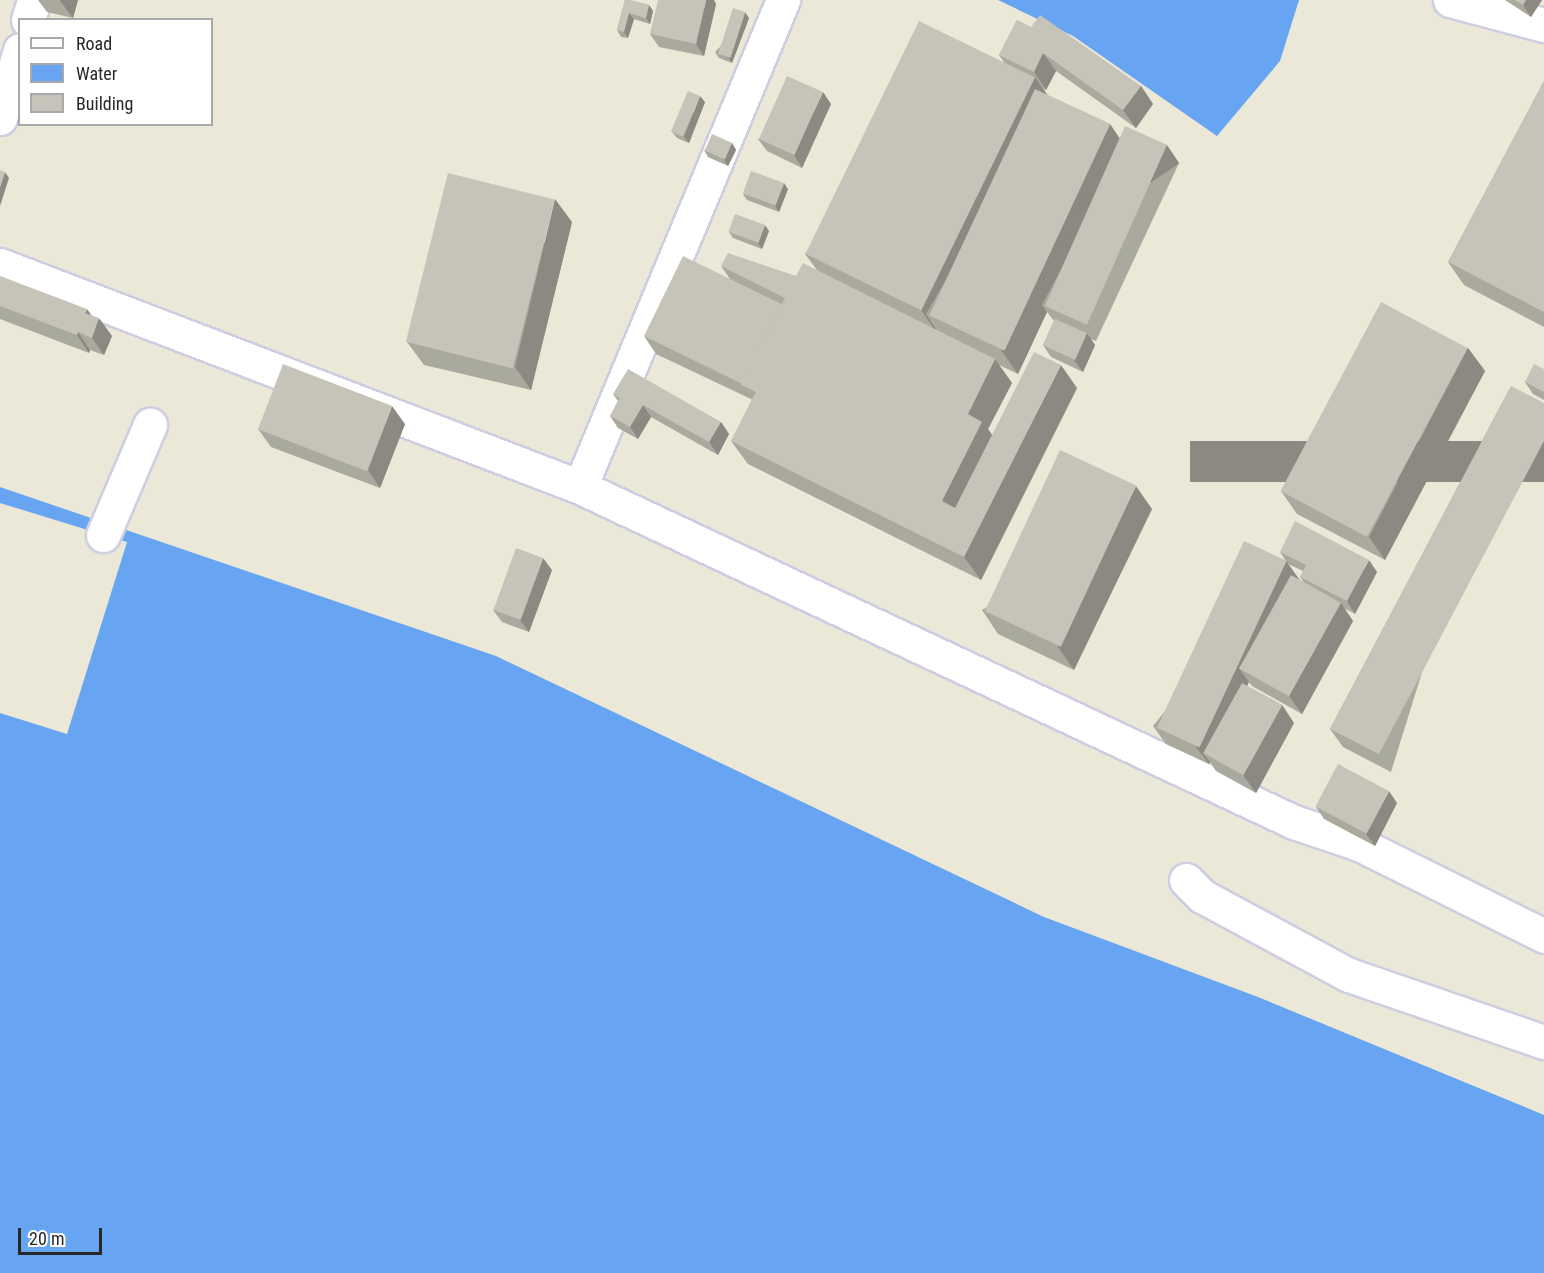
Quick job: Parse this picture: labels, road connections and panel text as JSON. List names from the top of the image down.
{
  "legend": ["Road", "Water", "Building"],
  "scale_bar": "20 m"
}
